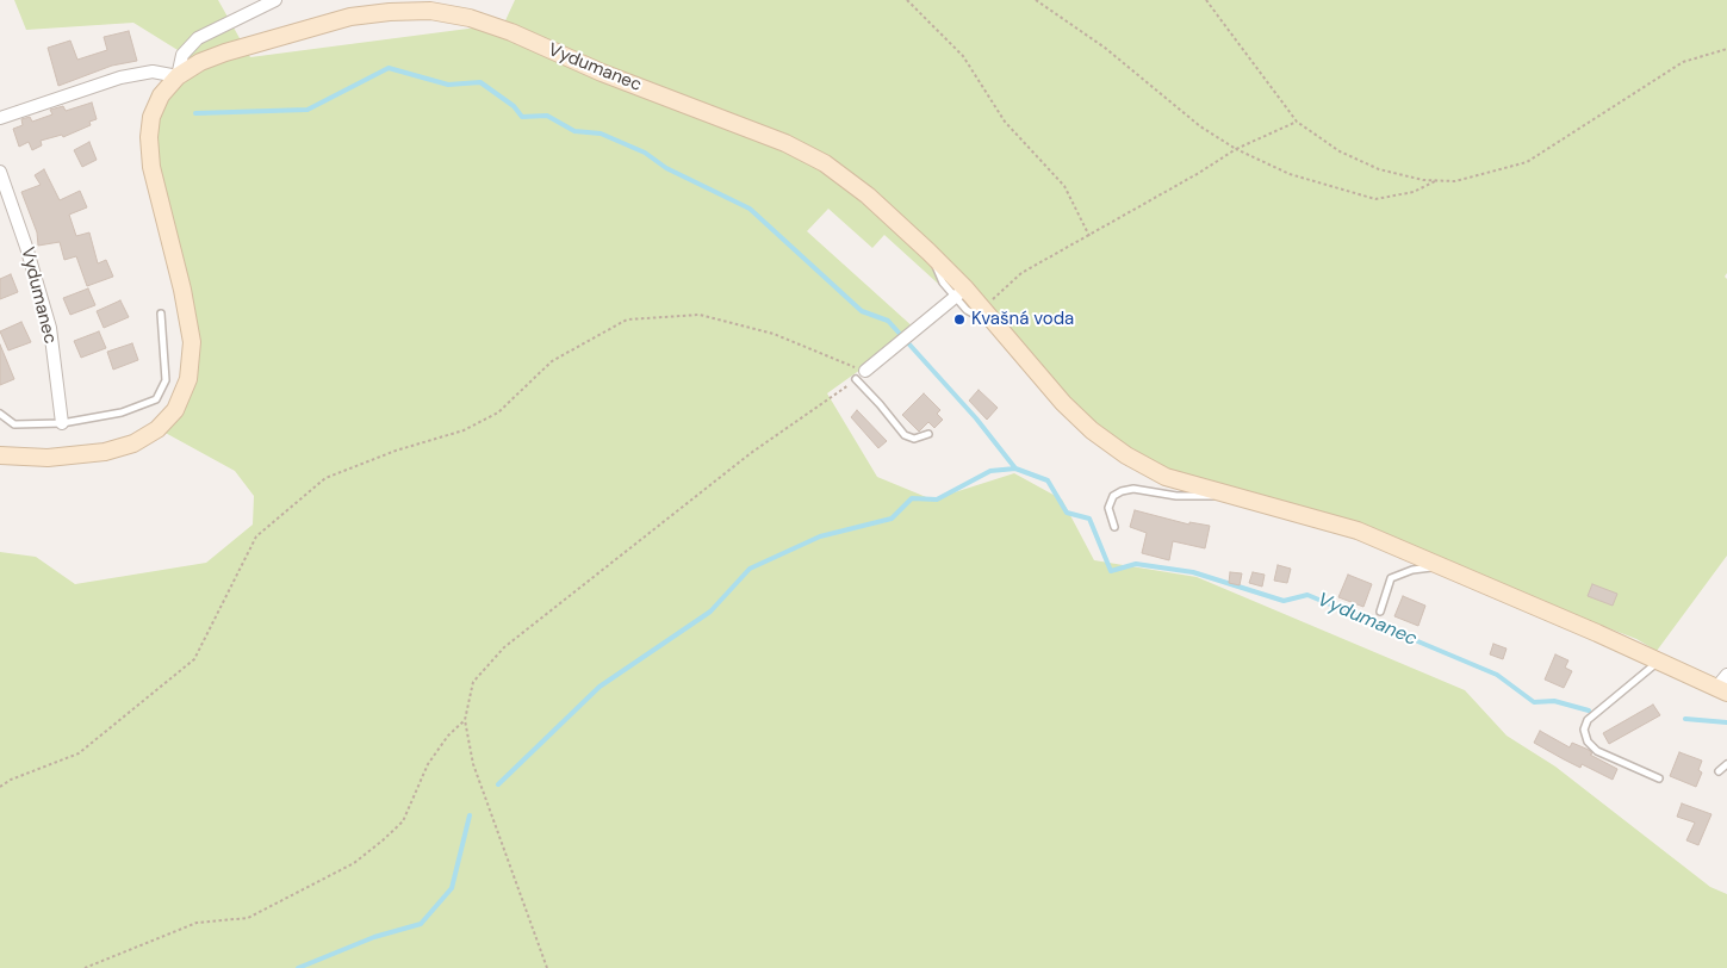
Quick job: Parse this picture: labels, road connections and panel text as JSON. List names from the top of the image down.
{
  "streets": {
    "main road": ["Vydumanec"]
  },
  "water": ["Vydumanec"],
  "places": ["Kvašná voda"]
}
